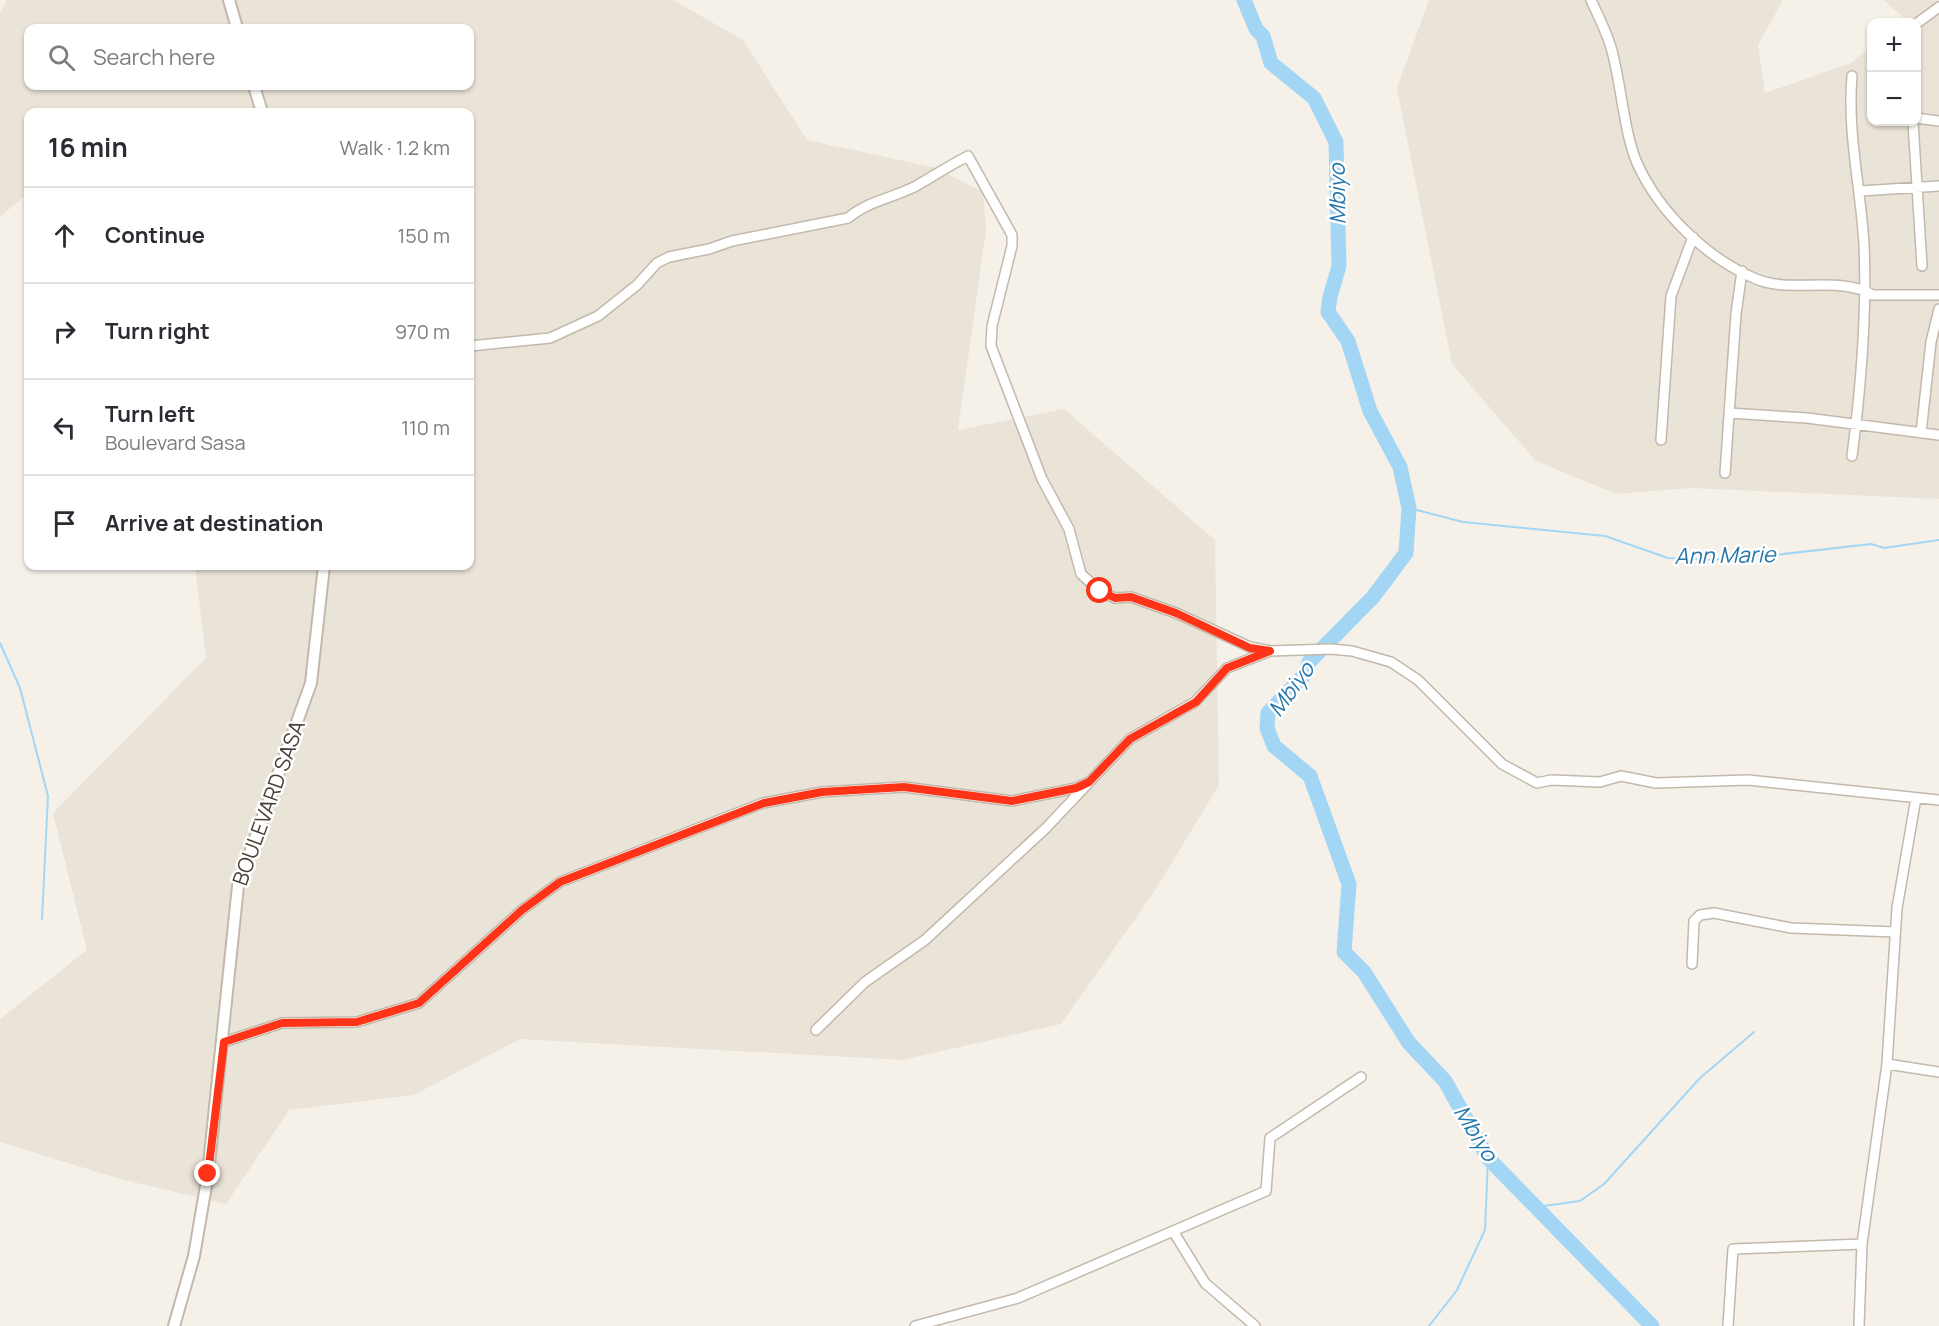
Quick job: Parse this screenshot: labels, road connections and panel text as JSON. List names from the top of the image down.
{
  "streets": {
    "street": ["BOULEVARD SASA"]
  },
  "water": ["Mbiyo", "Ann Marie"],
  "page": {
    "map_buttons": ["+", "−"],
    "search": "Search here",
    "heading": ["16 min", "Walk · 1.2 km"],
    "list": [
      ["Continue", "150 m"],
      ["Turn right", "970 m"],
      ["Turn left", "Boulevard Sasa", "110 m"],
      "Arrive at destination"
    ]
  }
}
